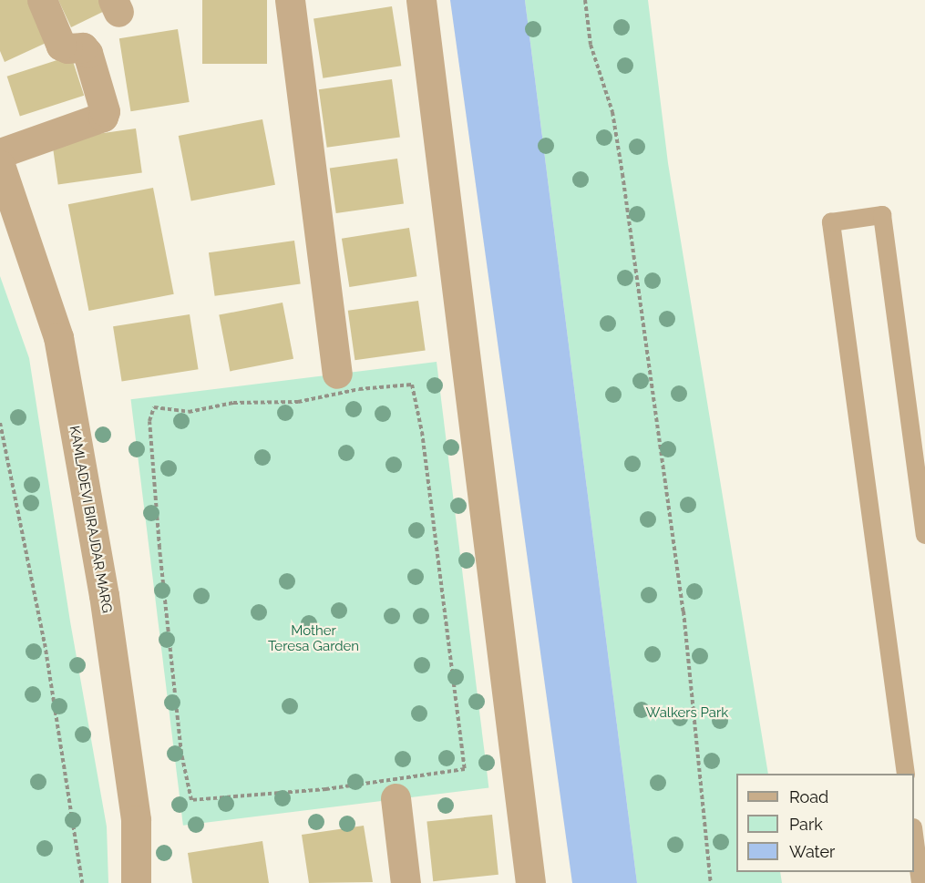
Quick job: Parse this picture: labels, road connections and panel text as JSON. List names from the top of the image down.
{
  "streets": {
    "street": ["KAMLADEVI BIRAJDAR MARG"]
  },
  "parks": ["Mother Teresa Garden", "Walkers Park"],
  "legend": ["Road", "Park", "Water"]
}
